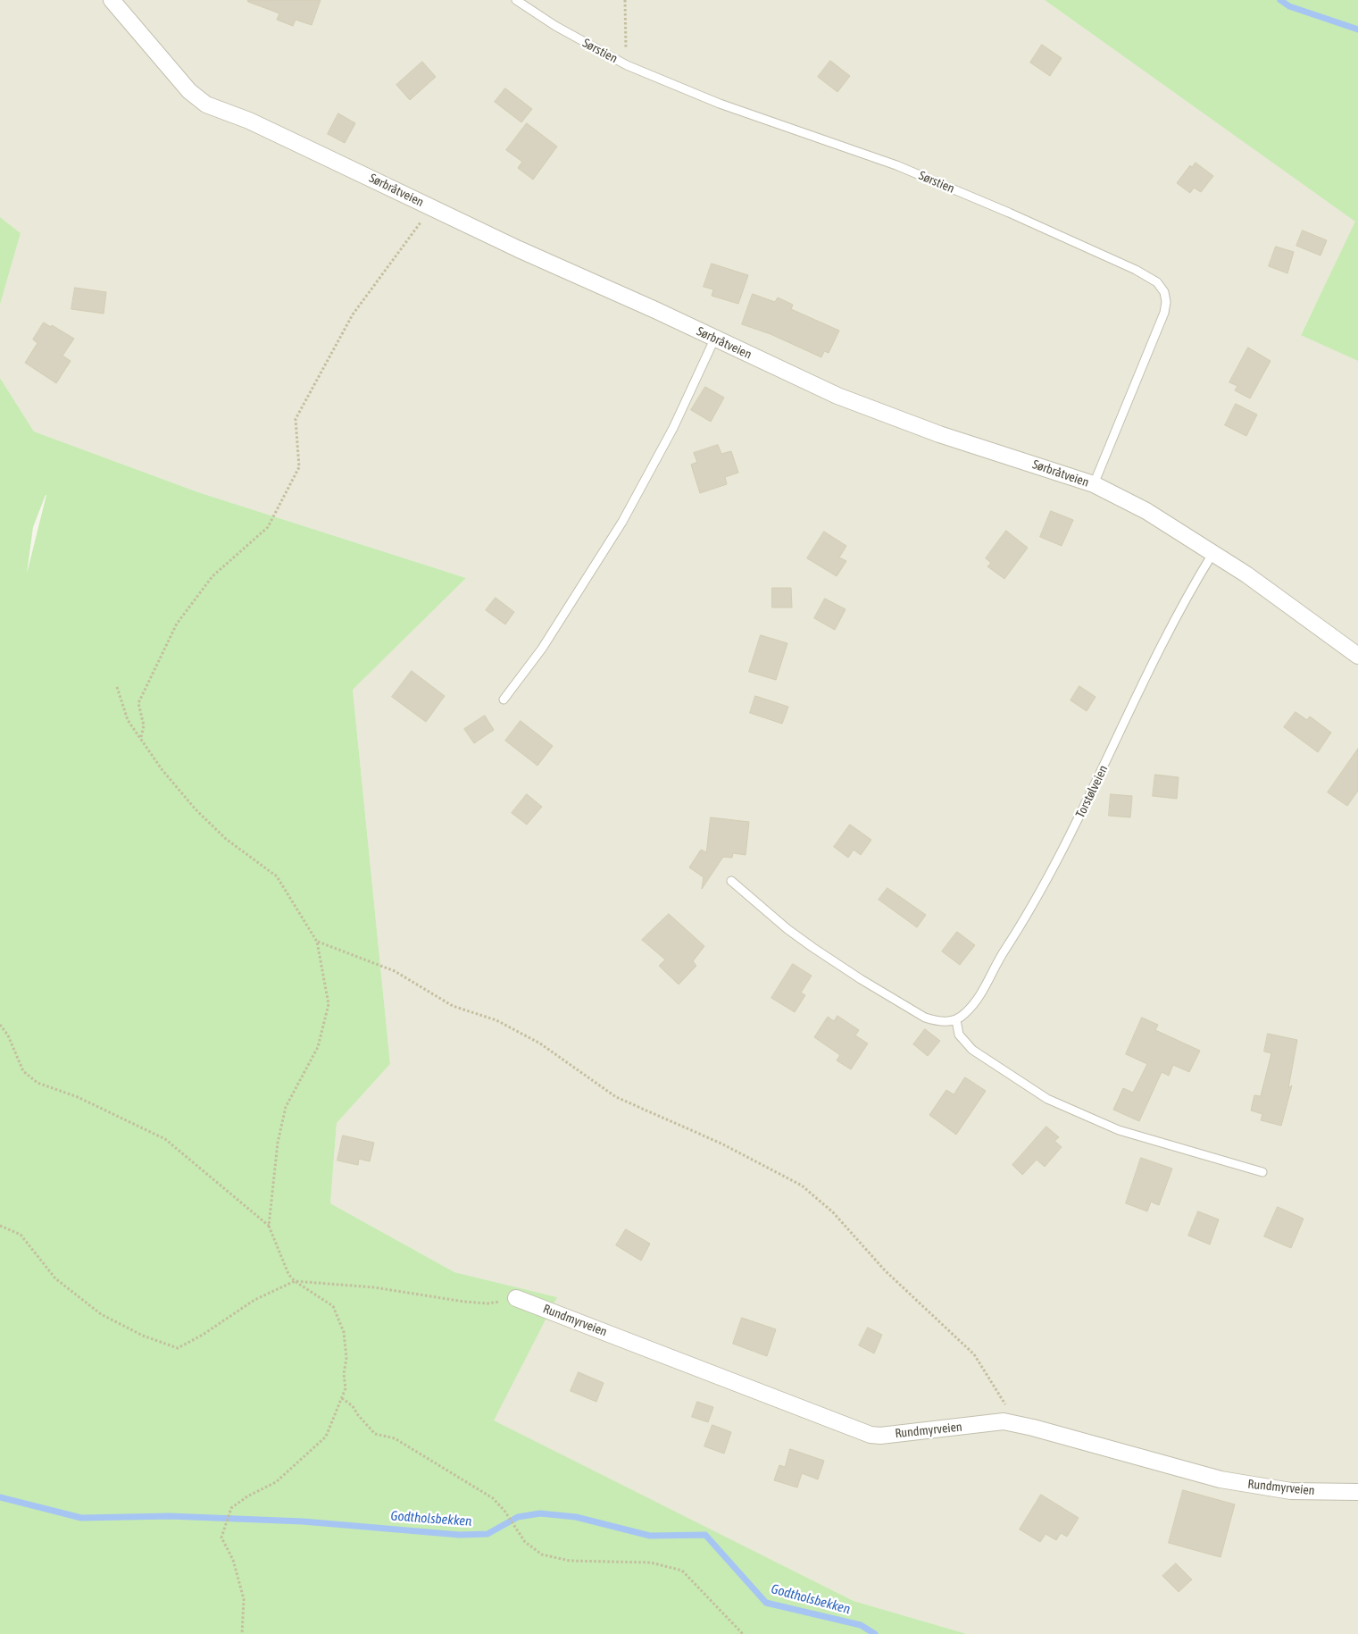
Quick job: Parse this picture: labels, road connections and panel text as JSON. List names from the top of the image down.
{
  "streets": {
    "street": ["Sørbråtveien", "Rundmyrveien"],
    "lane": ["Sørstien", "Torstølveien"]
  },
  "crossings": [
    ["Sørstien", "Sørbråtveien"],
    ["Sørbråtveien", "Torstølveien"]
  ],
  "water": ["Godtholsbekken"]
}
